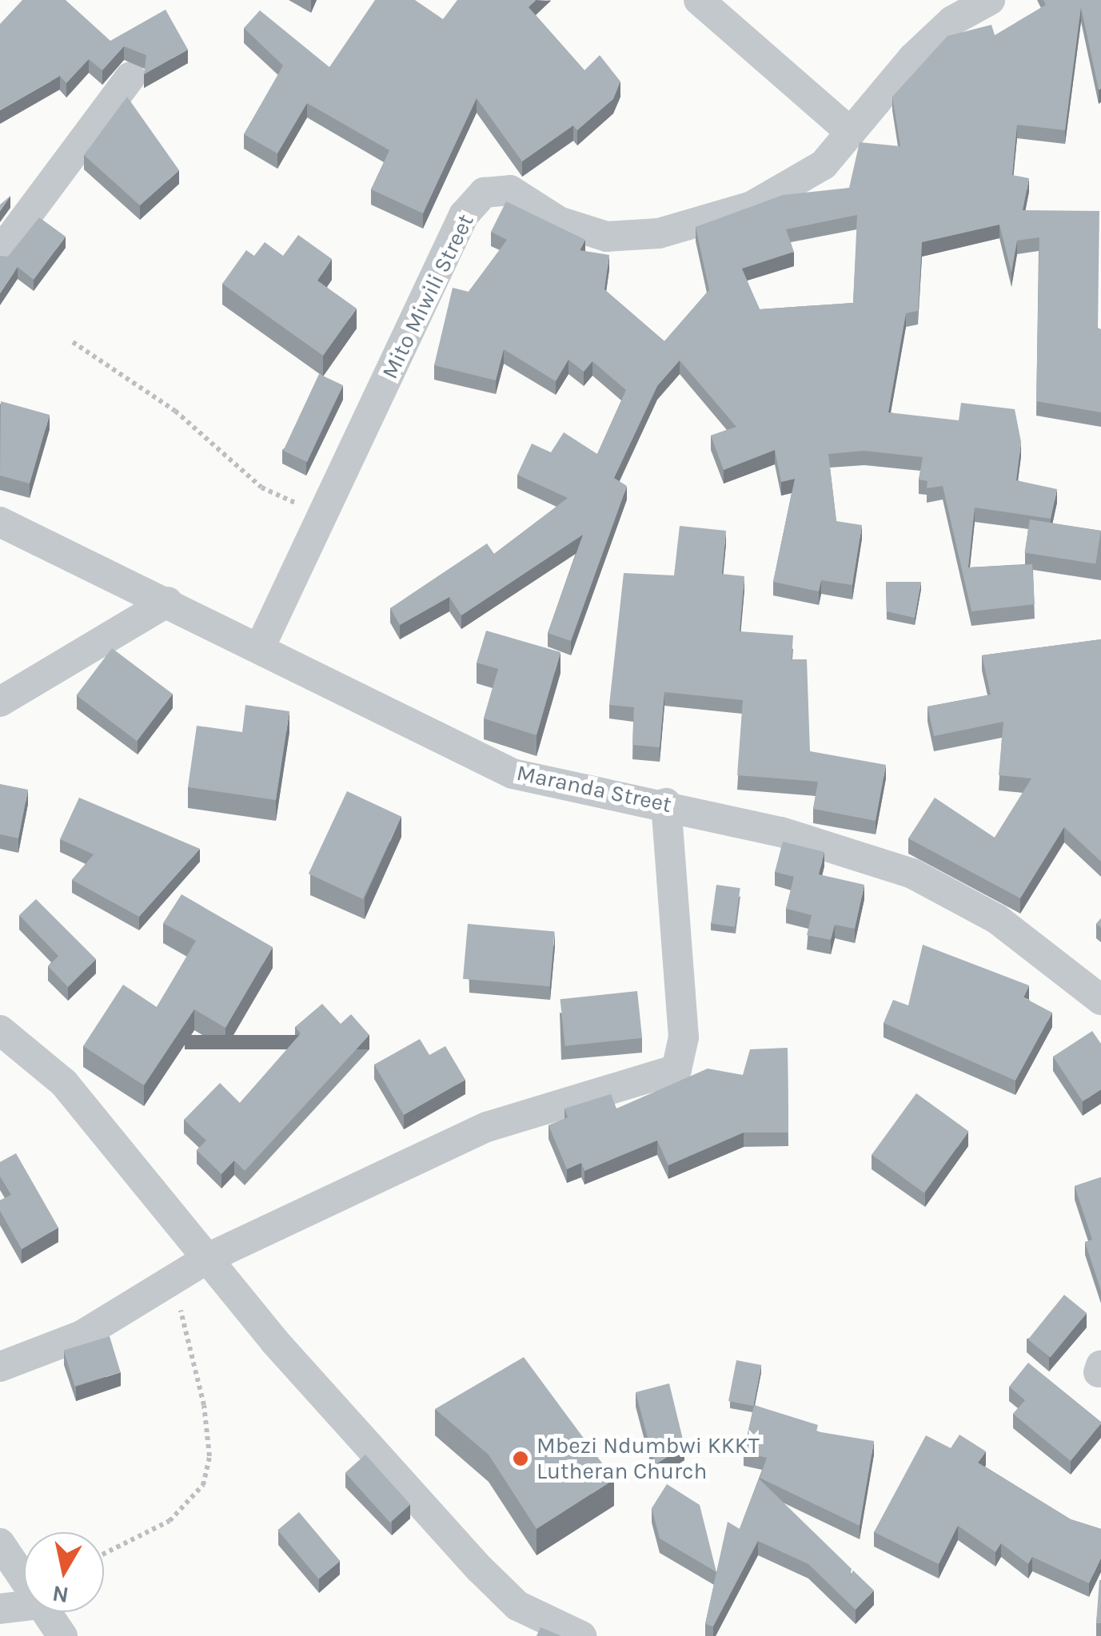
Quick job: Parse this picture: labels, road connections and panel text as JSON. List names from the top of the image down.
{
  "streets": {
    "street": ["Mito Miwili Street", "Maranda Street"]
  },
  "crossings": [
    ["Mito Miwili Street", "Maranda Street"]
  ],
  "places": ["Mbezi Ndumbwi KKKT Lutheran Church"],
  "north": "bottom"
}
